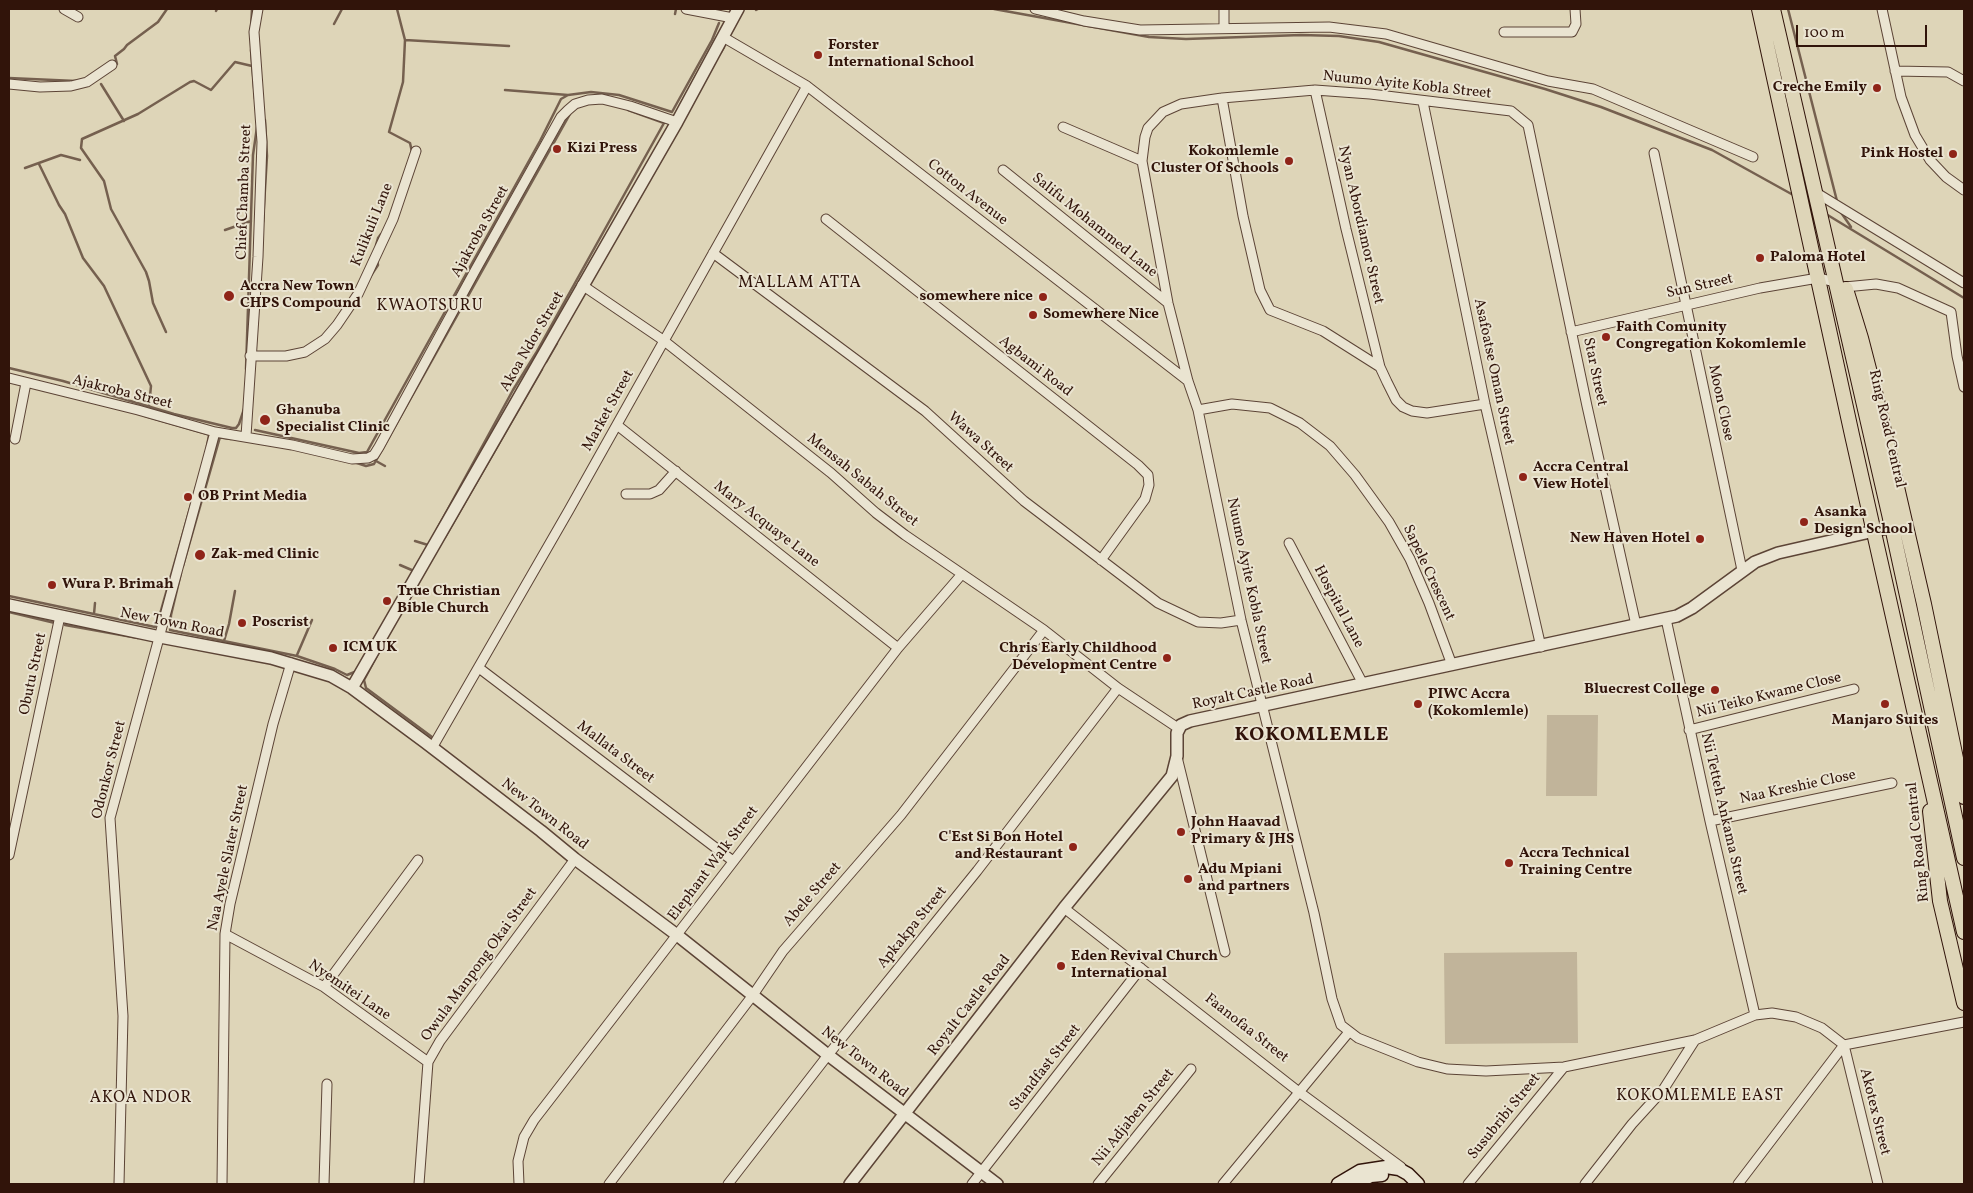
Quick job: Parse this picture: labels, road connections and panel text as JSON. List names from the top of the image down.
{
  "streets": {
    "main road": ["Ring Road Central"],
    "street": [
      "Nuumo Ayite Kobla Street",
      "Chief Chamba Street",
      "Cotton Avenue",
      "Kulikuli Lane",
      "Nyan Abordiamor Street",
      "Salifu Mohammed Lane",
      "Ajakroba Street",
      "Sun Street",
      "Akoa Ndor Street",
      "Agbami Road",
      "Asafoatse Oman Street",
      "Star Street",
      "Moon Close",
      "Market Street",
      "Wawa Street",
      "Mensah Sabah Street",
      "Mary Acquaye Lane",
      "Sapele Crescent",
      "Hospital Lane",
      "New Town Road",
      "Obutu Street",
      "Royalt Castle Road",
      "Nii Teiko Kwame Close",
      "Mallata Street",
      "Odonkor Street",
      "Naa Kreshie Close",
      "Nii Tetteh Ankama Street",
      "Naa Ayele Slater Street",
      "Elephant Walk Street",
      "Abele Street",
      "Apkakpa Street",
      "Owula Manpong Okai Street",
      "Nyemitei Lane",
      "Faanofaa Street",
      "Standfast Street",
      "Akotex Street",
      "Susubribi Street",
      "Nii Adjaben Street"
    ]
  },
  "crossings": [
    ["Nuumo Ayite Kobla Street", "Cotton Avenue"],
    ["Nuumo Ayite Kobla Street", "Nyan Abordiamor Street"],
    ["Nuumo Ayite Kobla Street", "Salifu Mohammed Lane"],
    ["Nuumo Ayite Kobla Street", "Asafoatse Oman Street"],
    ["Nuumo Ayite Kobla Street", "Star Street"],
    ["Nuumo Ayite Kobla Street", "Wawa Street"],
    ["Nuumo Ayite Kobla Street", "Sapele Crescent"],
    ["Nuumo Ayite Kobla Street", "Royalt Castle Road"],
    ["Chief Chamba Street", "Kulikuli Lane"],
    ["Chief Chamba Street", "Ajakroba Street"],
    ["Cotton Avenue", "Akoa Ndor Street"],
    ["Cotton Avenue", "Market Street"],
    ["Nyan Abordiamor Street", "Asafoatse Oman Street"],
    ["Ajakroba Street", "Akoa Ndor Street"],
    ["Ajakroba Street", "Odonkor Street"],
    ["Sun Street", "Star Street"],
    ["Sun Street", "Moon Close"],
    ["Sun Street", "Ring Road Central"],
    ["Akoa Ndor Street", "Mensah Sabah Street"],
    ["Akoa Ndor Street", "New Town Road"],
    ["Agbami Road", "Wawa Street"],
    ["Asafoatse Oman Street", "Royalt Castle Road"],
    ["Star Street", "Royalt Castle Road"],
    ["Moon Close", "Royalt Castle Road"],
    ["Market Street", "Wawa Street"],
    ["Market Street", "Mensah Sabah Street"],
    ["Market Street", "Mary Acquaye Lane"],
    ["Market Street", "New Town Road"],
    ["Market Street", "Mallata Street"],
    ["Ring Road Central", "Royalt Castle Road"],
    ["Mensah Sabah Street", "Royalt Castle Road"],
    ["Mensah Sabah Street", "Elephant Walk Street"],
    ["Mensah Sabah Street", "Abele Street"],
    ["Mensah Sabah Street", "Apkakpa Street"],
    ["Mary Acquaye Lane", "Elephant Walk Street"],
    ["Sapele Crescent", "Royalt Castle Road"],
    ["Hospital Lane", "Royalt Castle Road"],
    ["New Town Road", "Obutu Street"],
    ["New Town Road", "Royalt Castle Road"],
    ["New Town Road", "Odonkor Street"],
    ["New Town Road", "Naa Ayele Slater Street"],
    ["New Town Road", "Elephant Walk Street"],
    ["New Town Road", "Abele Street"],
    ["New Town Road", "Apkakpa Street"],
    ["New Town Road", "Owula Manpong Okai Street"],
    ["New Town Road", "Standfast Street"],
    ["Royalt Castle Road", "Nii Tetteh Ankama Street"],
    ["Royalt Castle Road", "Faanofaa Street"],
    ["Nii Teiko Kwame Close", "Nii Tetteh Ankama Street"],
    ["Mallata Street", "Elephant Walk Street"],
    ["Naa Kreshie Close", "Nii Tetteh Ankama Street"],
    ["Naa Ayele Slater Street", "Nyemitei Lane"],
    ["Owula Manpong Okai Street", "Nyemitei Lane"],
    ["Faanofaa Street", "Standfast Street"]
  ],
  "districts": [
    "MALLAM ATTA",
    "KWAOTSURU",
    "KOKOMLEMLE",
    "KOKOMLEMLE EAST",
    "AKOA NDOR"
  ],
  "places": [
    "Forster International School",
    "Creche Emily",
    "Kizi Press",
    "Pink Hostel",
    "Kokomlemle Cluster Of Schools",
    "Paloma Hotel",
    "Accra New Town CHPS Compound",
    "somewhere nice",
    "Somewhere Nice",
    "Faith Comunity Congregation Kokomlemle",
    "Ghanuba Specialist Clinic",
    "Accra Central View Hotel",
    "OB Print Media",
    "Asanka Design School",
    "New Haven Hotel",
    "Zak-med Clinic",
    "Wura P. Brimah",
    "True Christian Bible Church",
    "Poscrist",
    "ICM UK",
    "Chris Early Childhood Development Centre",
    "Bluecrest College",
    "PIWC Accra (Kokomlemle)",
    "Manjaro Suites",
    "John Haavad Primary & JHS",
    "C'Est Si Bon Hotel and Restaurant",
    "Accra Technical Training Centre",
    "Adu Mpiani and partners",
    "Eden Revival Church International"
  ],
  "scale_bar": "100 m"
}
